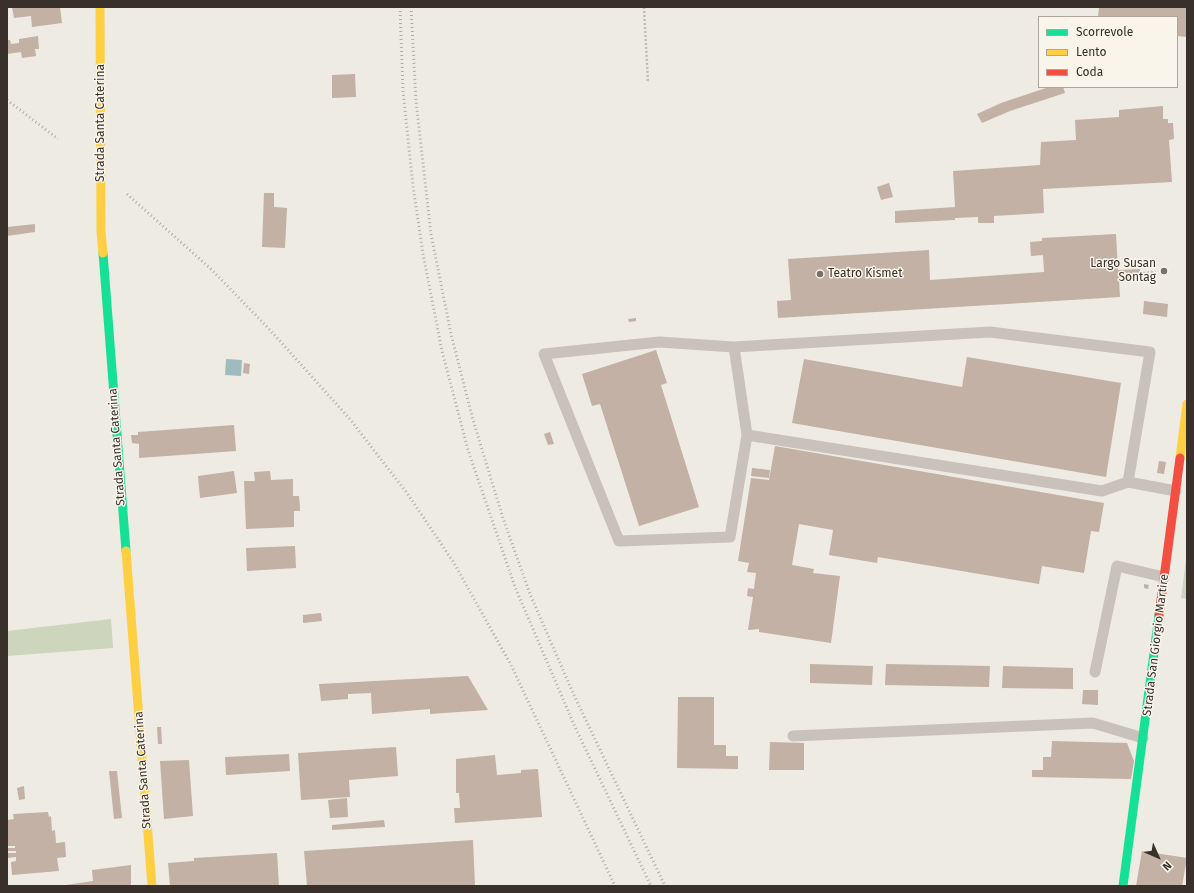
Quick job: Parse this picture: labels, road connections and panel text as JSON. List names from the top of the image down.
{
  "streets": {
    "street": ["Strada Santa Caterina", "Strada San Giorgio Martire"]
  },
  "places": ["Largo Susan Sontag", "Teatro Kismet"],
  "legend": ["Scorrevole", "Lento", "Coda"],
  "north": "bottom right"
}
